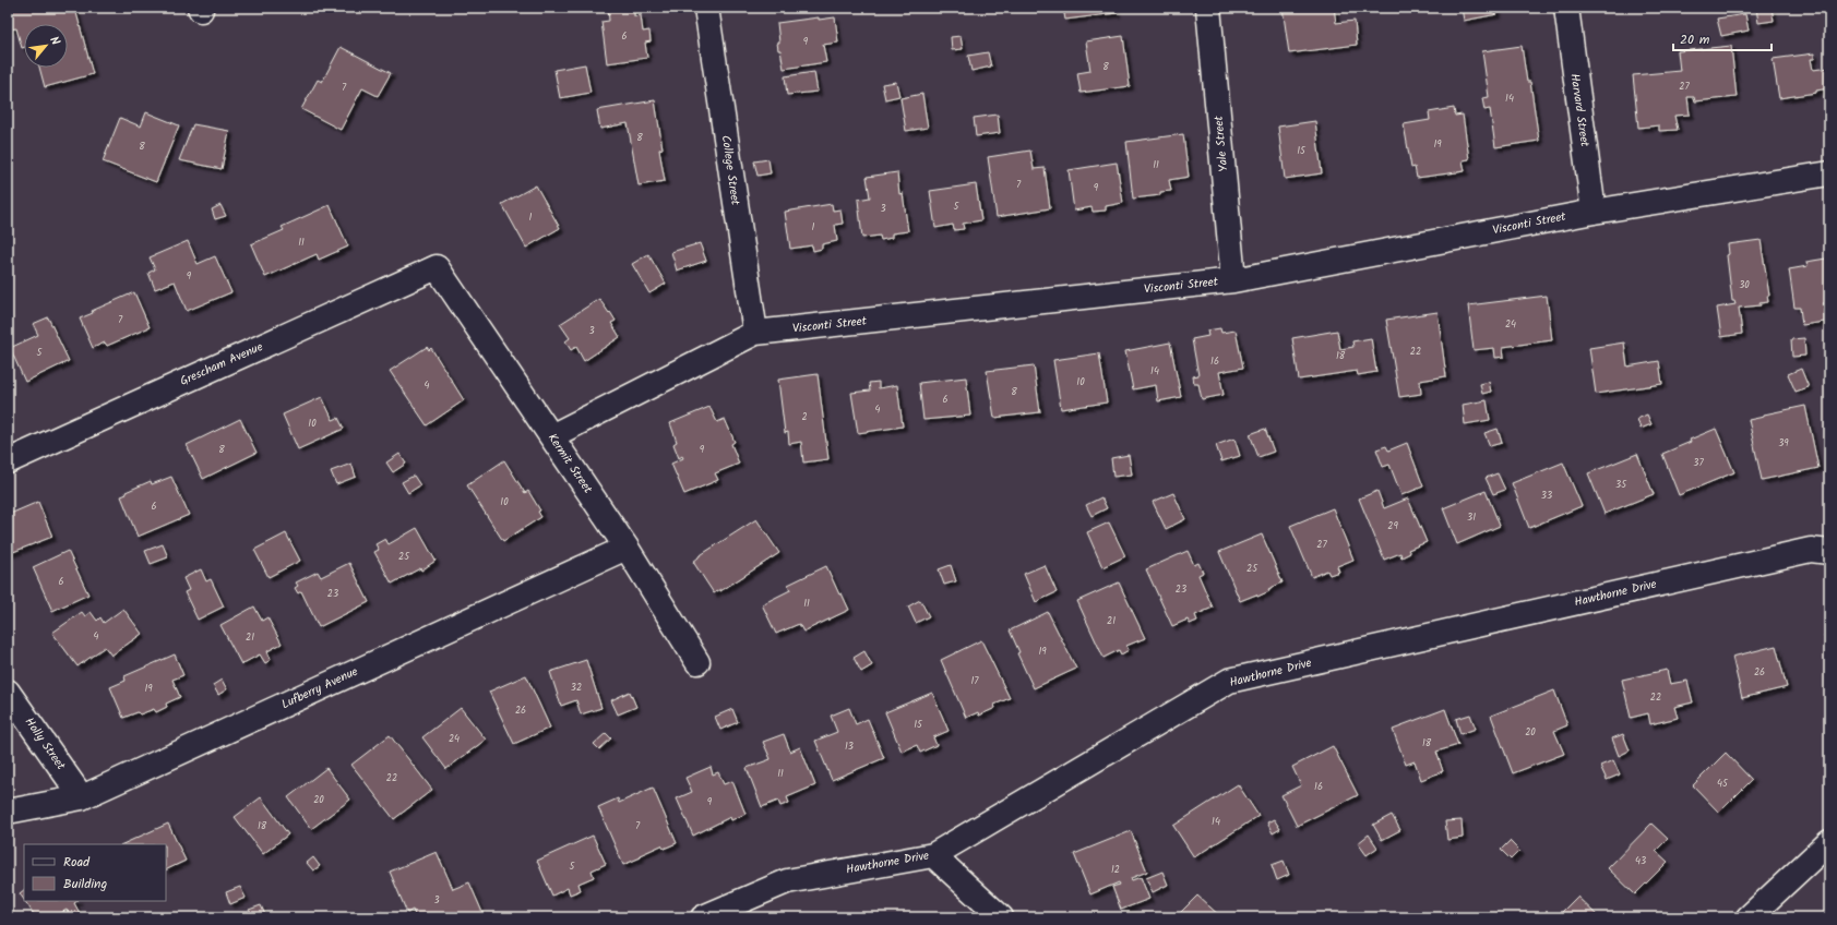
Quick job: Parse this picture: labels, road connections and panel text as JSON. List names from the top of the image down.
{
  "streets": {
    "street": [
      "Harvard Street",
      "Yale Street",
      "College Street",
      "Visconti Street",
      "Grescham Avenue",
      "Kermit Street",
      "Hawthorne Drive",
      "Lufberry Avenue",
      "Holly Street"
    ]
  },
  "crossings": [
    ["Harvard Street", "Visconti Street"],
    ["Yale Street", "Visconti Street"],
    ["College Street", "Visconti Street"],
    ["Visconti Street", "Kermit Street"],
    ["Grescham Avenue", "Kermit Street"],
    ["Kermit Street", "Lufberry Avenue"],
    ["Lufberry Avenue", "Holly Street"]
  ],
  "house_numbers": [
    "6",
    "9",
    "8",
    "27",
    "7",
    "14",
    "8",
    "19",
    "8",
    "15",
    "11",
    "7",
    "9",
    "5",
    "3",
    "1",
    "1",
    "11",
    "9",
    "30",
    "7",
    "24",
    "3",
    "22",
    "5",
    "18",
    "16",
    "14",
    "10",
    "4",
    "8",
    "6",
    "4",
    "2",
    "10",
    "39",
    "8",
    "9",
    "37",
    "35",
    "33",
    "10",
    "6",
    "31",
    "29",
    "27",
    "25",
    "25",
    "6",
    "23",
    "23",
    "11",
    "21",
    "4",
    "21",
    "19",
    "26",
    "17",
    "32",
    "19",
    "22",
    "26",
    "15",
    "20",
    "24",
    "18",
    "13",
    "11",
    "22",
    "45",
    "16",
    "20",
    "9",
    "14",
    "18",
    "7",
    "43",
    "5",
    "12",
    "3"
  ],
  "legend": ["Road", "Building"],
  "scale_bar": "20 m",
  "north": "top right"
}
